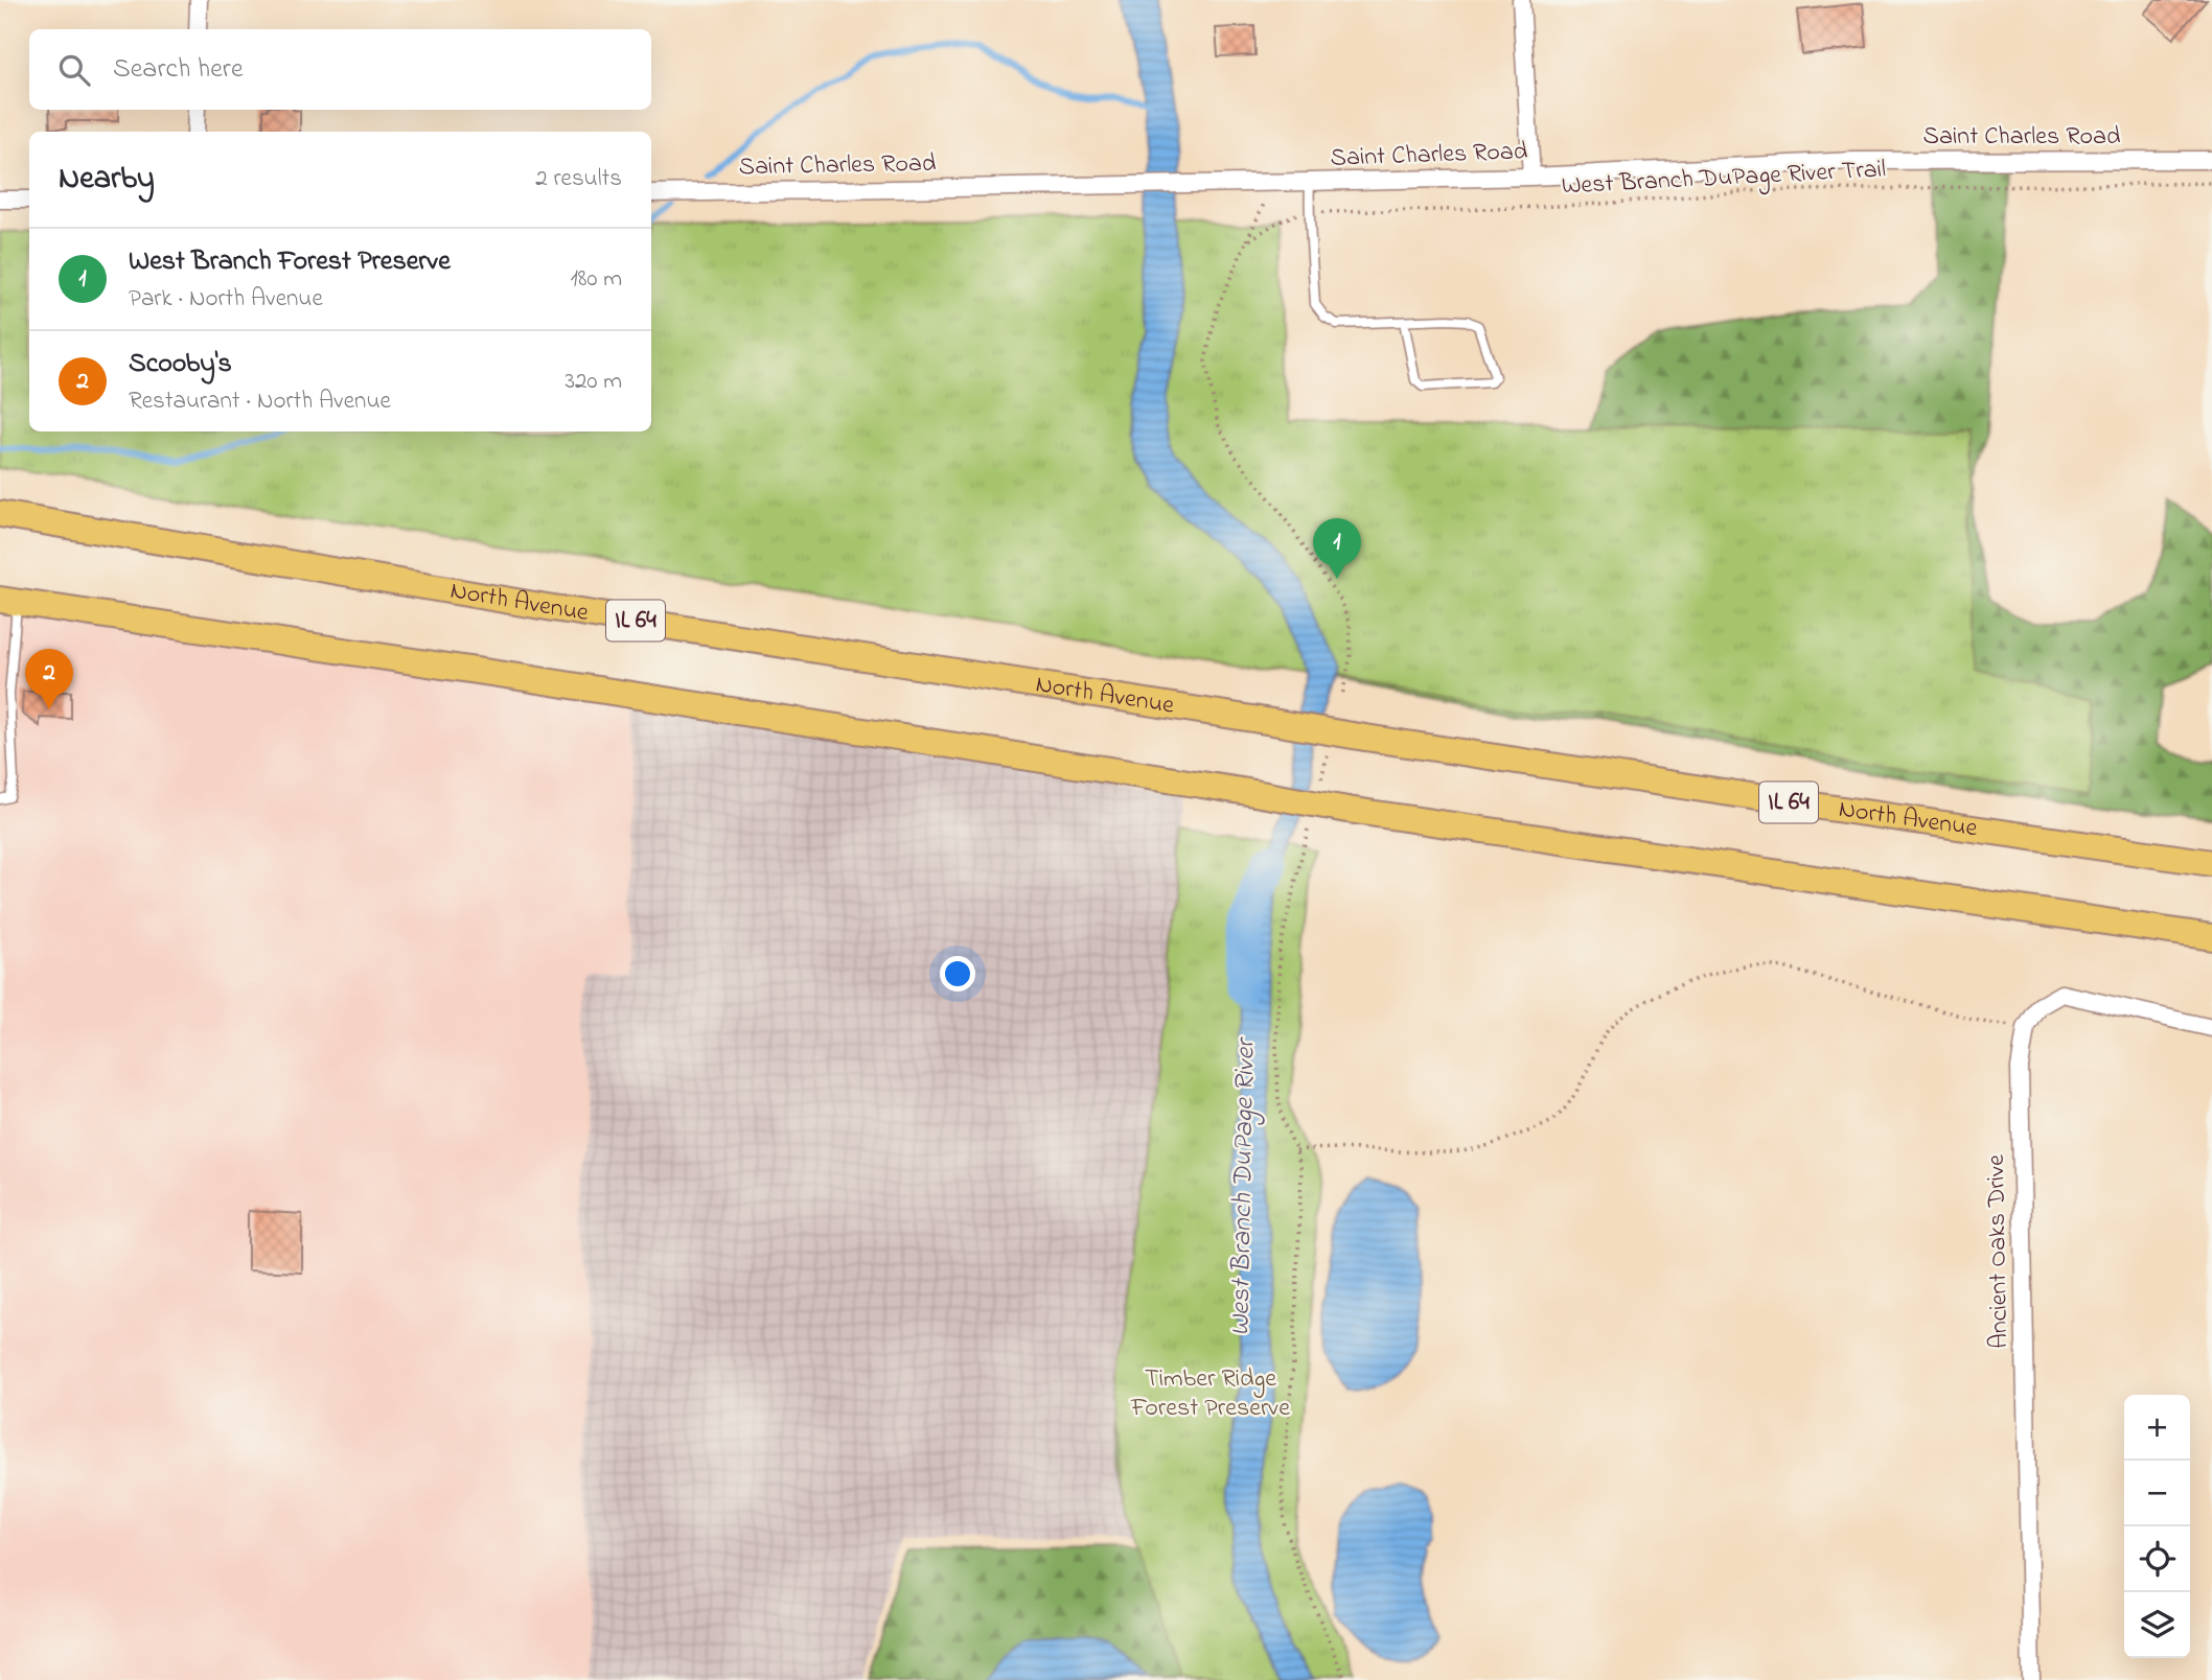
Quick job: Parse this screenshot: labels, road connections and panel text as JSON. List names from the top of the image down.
{
  "streets": {
    "main road": ["North Avenue", "IL 64"],
    "street": ["Saint Charles Road", "Ancient Oaks Drive"],
    "path": ["West Branch DuPage River Trail"]
  },
  "water": ["West Branch DuPage River"],
  "parks": ["Timber Ridge Forest Preserve"],
  "page": {
    "search": "Search here",
    "heading": ["Nearby", "2 results"],
    "list": [
      {
        "mark": "1",
        "name": "West Branch Forest Preserve",
        "note": "Park · North Avenue",
        "value": "180 m"
      },
      {
        "mark": "2",
        "name": "Scooby's",
        "note": "Restaurant · North Avenue",
        "value": "320 m"
      }
    ],
    "pins": ["1", "2"],
    "map_buttons": ["+", "−"]
  }
}
